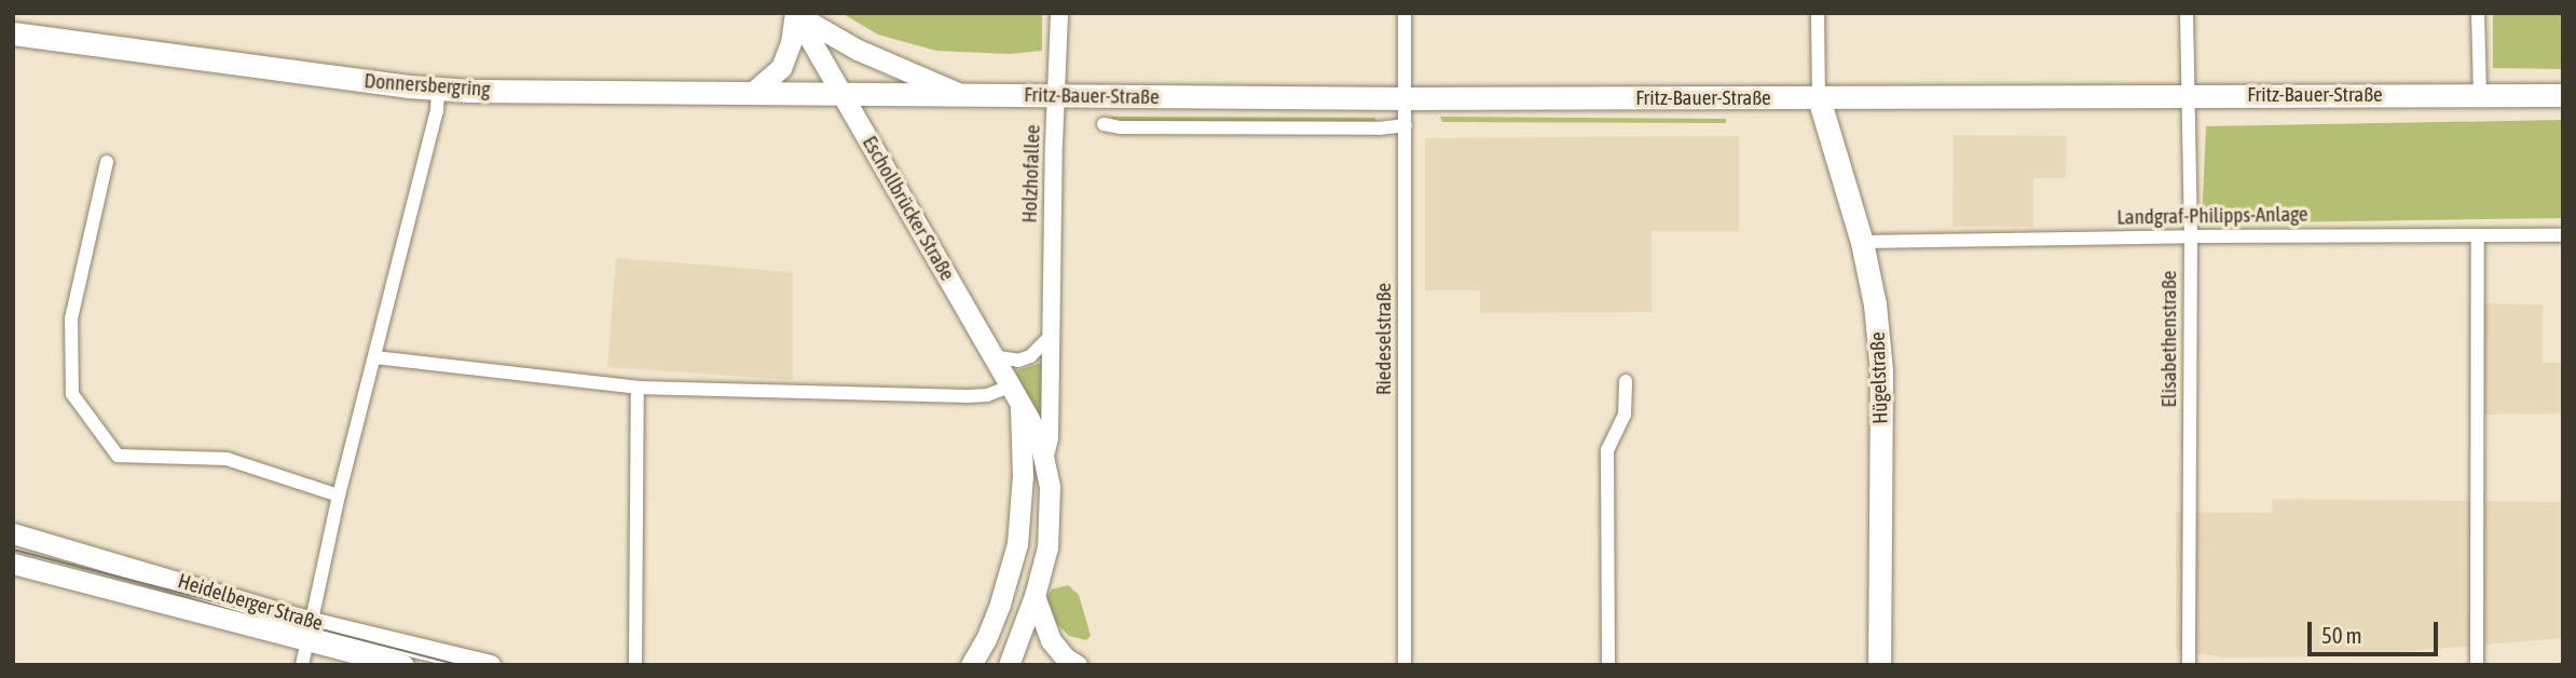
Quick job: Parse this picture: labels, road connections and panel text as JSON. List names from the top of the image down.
{
  "streets": {
    "main road": [
      "Donnersbergring",
      "Fritz-Bauer-Straße",
      "Eschollbrücker Straße",
      "Hügelstraße",
      "Heidelberger Straße"
    ],
    "street": [
      "Holzhofallee",
      "Landgraf-Philipps-Anlage",
      "Riedeselstraße",
      "Elisabethenstraße"
    ]
  },
  "crossings": [
    ["Donnersbergring", "Fritz-Bauer-Straße"],
    ["Donnersbergring", "Eschollbrücker Straße"],
    ["Fritz-Bauer-Straße", "Holzhofallee"],
    ["Fritz-Bauer-Straße", "Eschollbrücker Straße"],
    ["Fritz-Bauer-Straße", "Riedeselstraße"],
    ["Fritz-Bauer-Straße", "Elisabethenstraße"],
    ["Fritz-Bauer-Straße", "Hügelstraße"],
    ["Holzhofallee", "Eschollbrücker Straße"],
    ["Landgraf-Philipps-Anlage", "Elisabethenstraße"],
    ["Landgraf-Philipps-Anlage", "Hügelstraße"]
  ],
  "scale_bar": "50 m"
}
